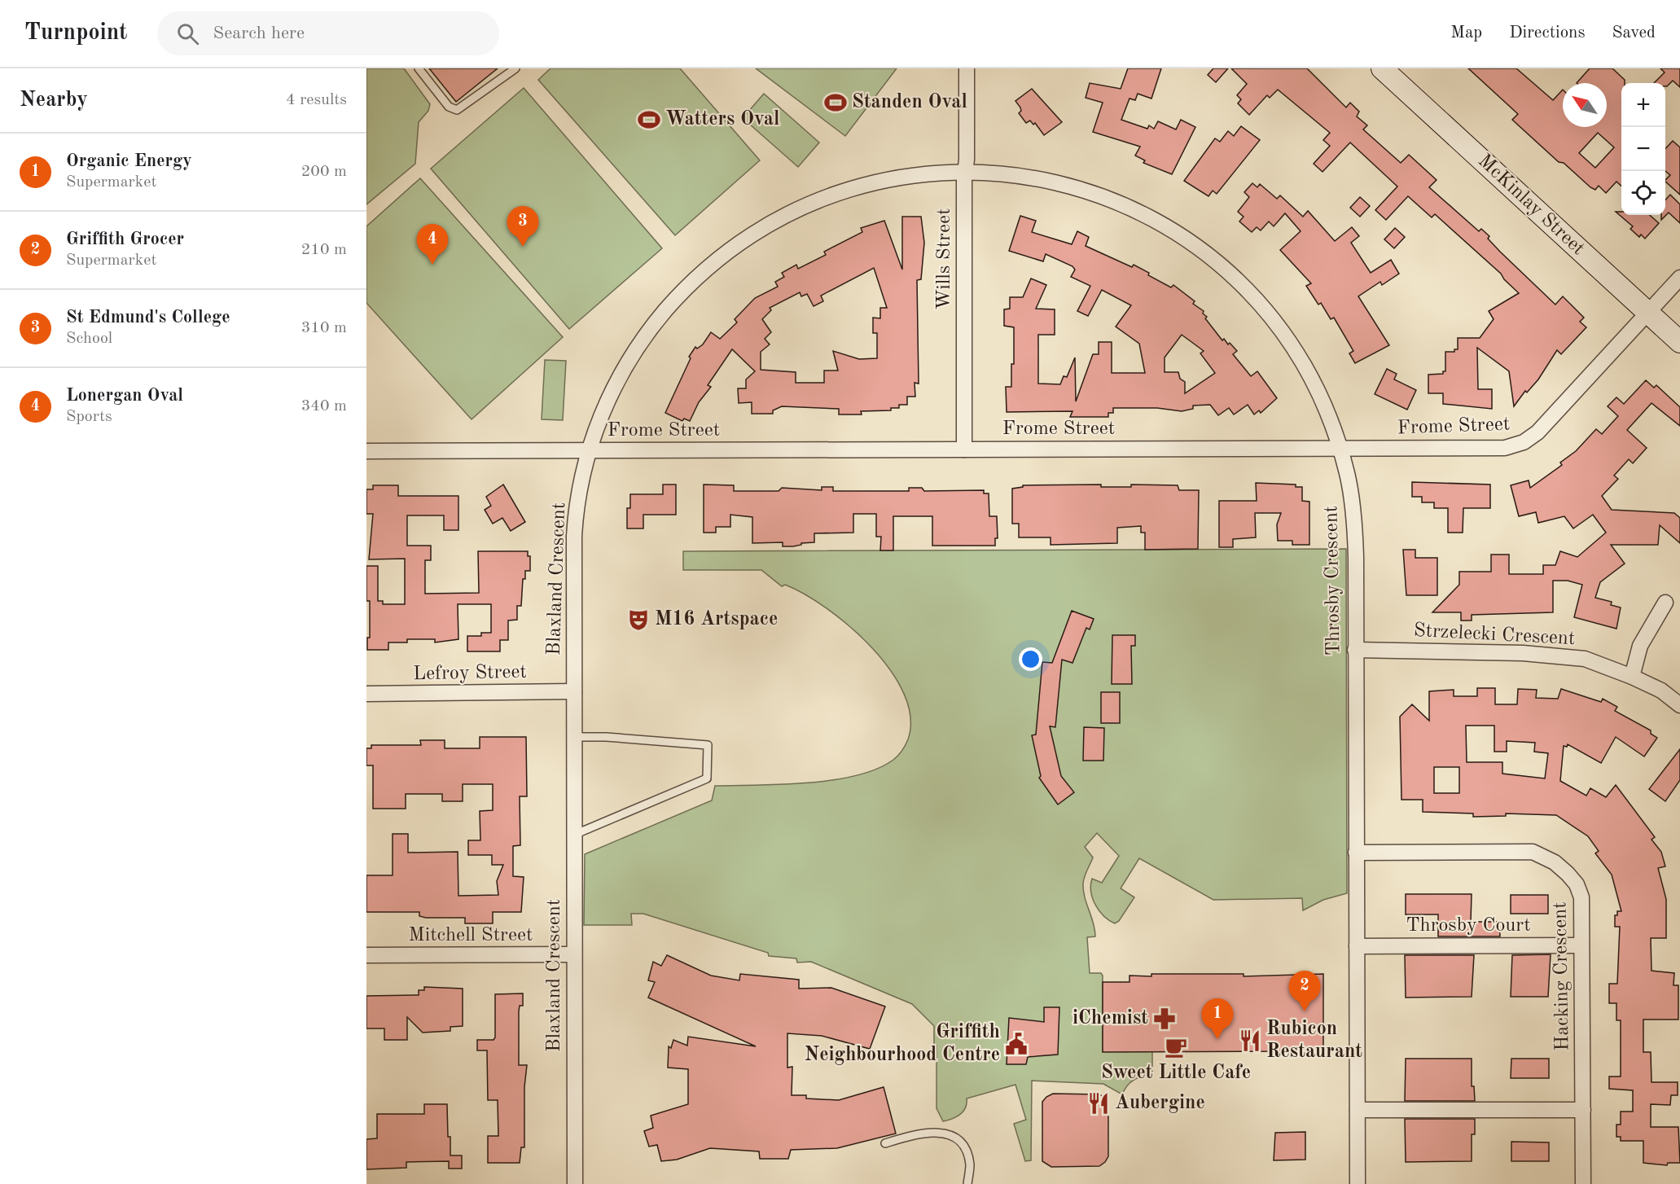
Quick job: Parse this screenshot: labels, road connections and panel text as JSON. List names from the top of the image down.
{
  "streets": {
    "street": [
      "McKinlay Street",
      "Wills Street",
      "Frome Street",
      "Blaxland Crescent",
      "Throsby Crescent",
      "Strzelecki Crescent",
      "Lefroy Street",
      "Throsby Court",
      "Mitchell Street",
      "Hacking Crescent"
    ]
  },
  "crossings": [
    ["McKinlay Street", "Frome Street"],
    ["Wills Street", "Frome Street"],
    ["Wills Street", "Blaxland Crescent"],
    ["Wills Street", "Throsby Crescent"],
    ["Frome Street", "Blaxland Crescent"],
    ["Frome Street", "Throsby Crescent"],
    ["Blaxland Crescent", "Throsby Crescent"],
    ["Blaxland Crescent", "Lefroy Street"],
    ["Blaxland Crescent", "Mitchell Street"],
    ["Throsby Crescent", "Strzelecki Crescent"],
    ["Throsby Crescent", "Throsby Court"],
    ["Throsby Crescent", "Hacking Crescent"],
    ["Throsby Court", "Hacking Crescent"]
  ],
  "places": {
    "sports": ["Standen Oval", "Watters Oval"],
    "theatre": ["M16 Artspace"],
    "pharmacy": ["iChemist"],
    "restaurant": ["Rubicon Restaurant", "Aubergine"],
    "public building": ["Griffith Neighbourhood Centre"],
    "cafe": ["Sweet Little Cafe"]
  },
  "north": "top left",
  "page": {
    "header": "Turnpoint",
    "search": "Search here",
    "nav": ["Map", "Directions", "Saved"],
    "heading": ["Nearby", "4 results"],
    "map_buttons": ["+", "−"],
    "list": [
      {
        "mark": "1",
        "name": "Organic Energy",
        "note": "Supermarket",
        "value": "200 m"
      },
      {
        "mark": "2",
        "name": "Griffith Grocer",
        "note": "Supermarket",
        "value": "210 m"
      },
      {
        "mark": "3",
        "name": "St Edmund's College",
        "note": "School",
        "value": "310 m"
      },
      {
        "mark": "4",
        "name": "Lonergan Oval",
        "note": "Sports",
        "value": "340 m"
      }
    ],
    "pins": [
      "3",
      "4",
      "2",
      "1"
    ]
  }
}
